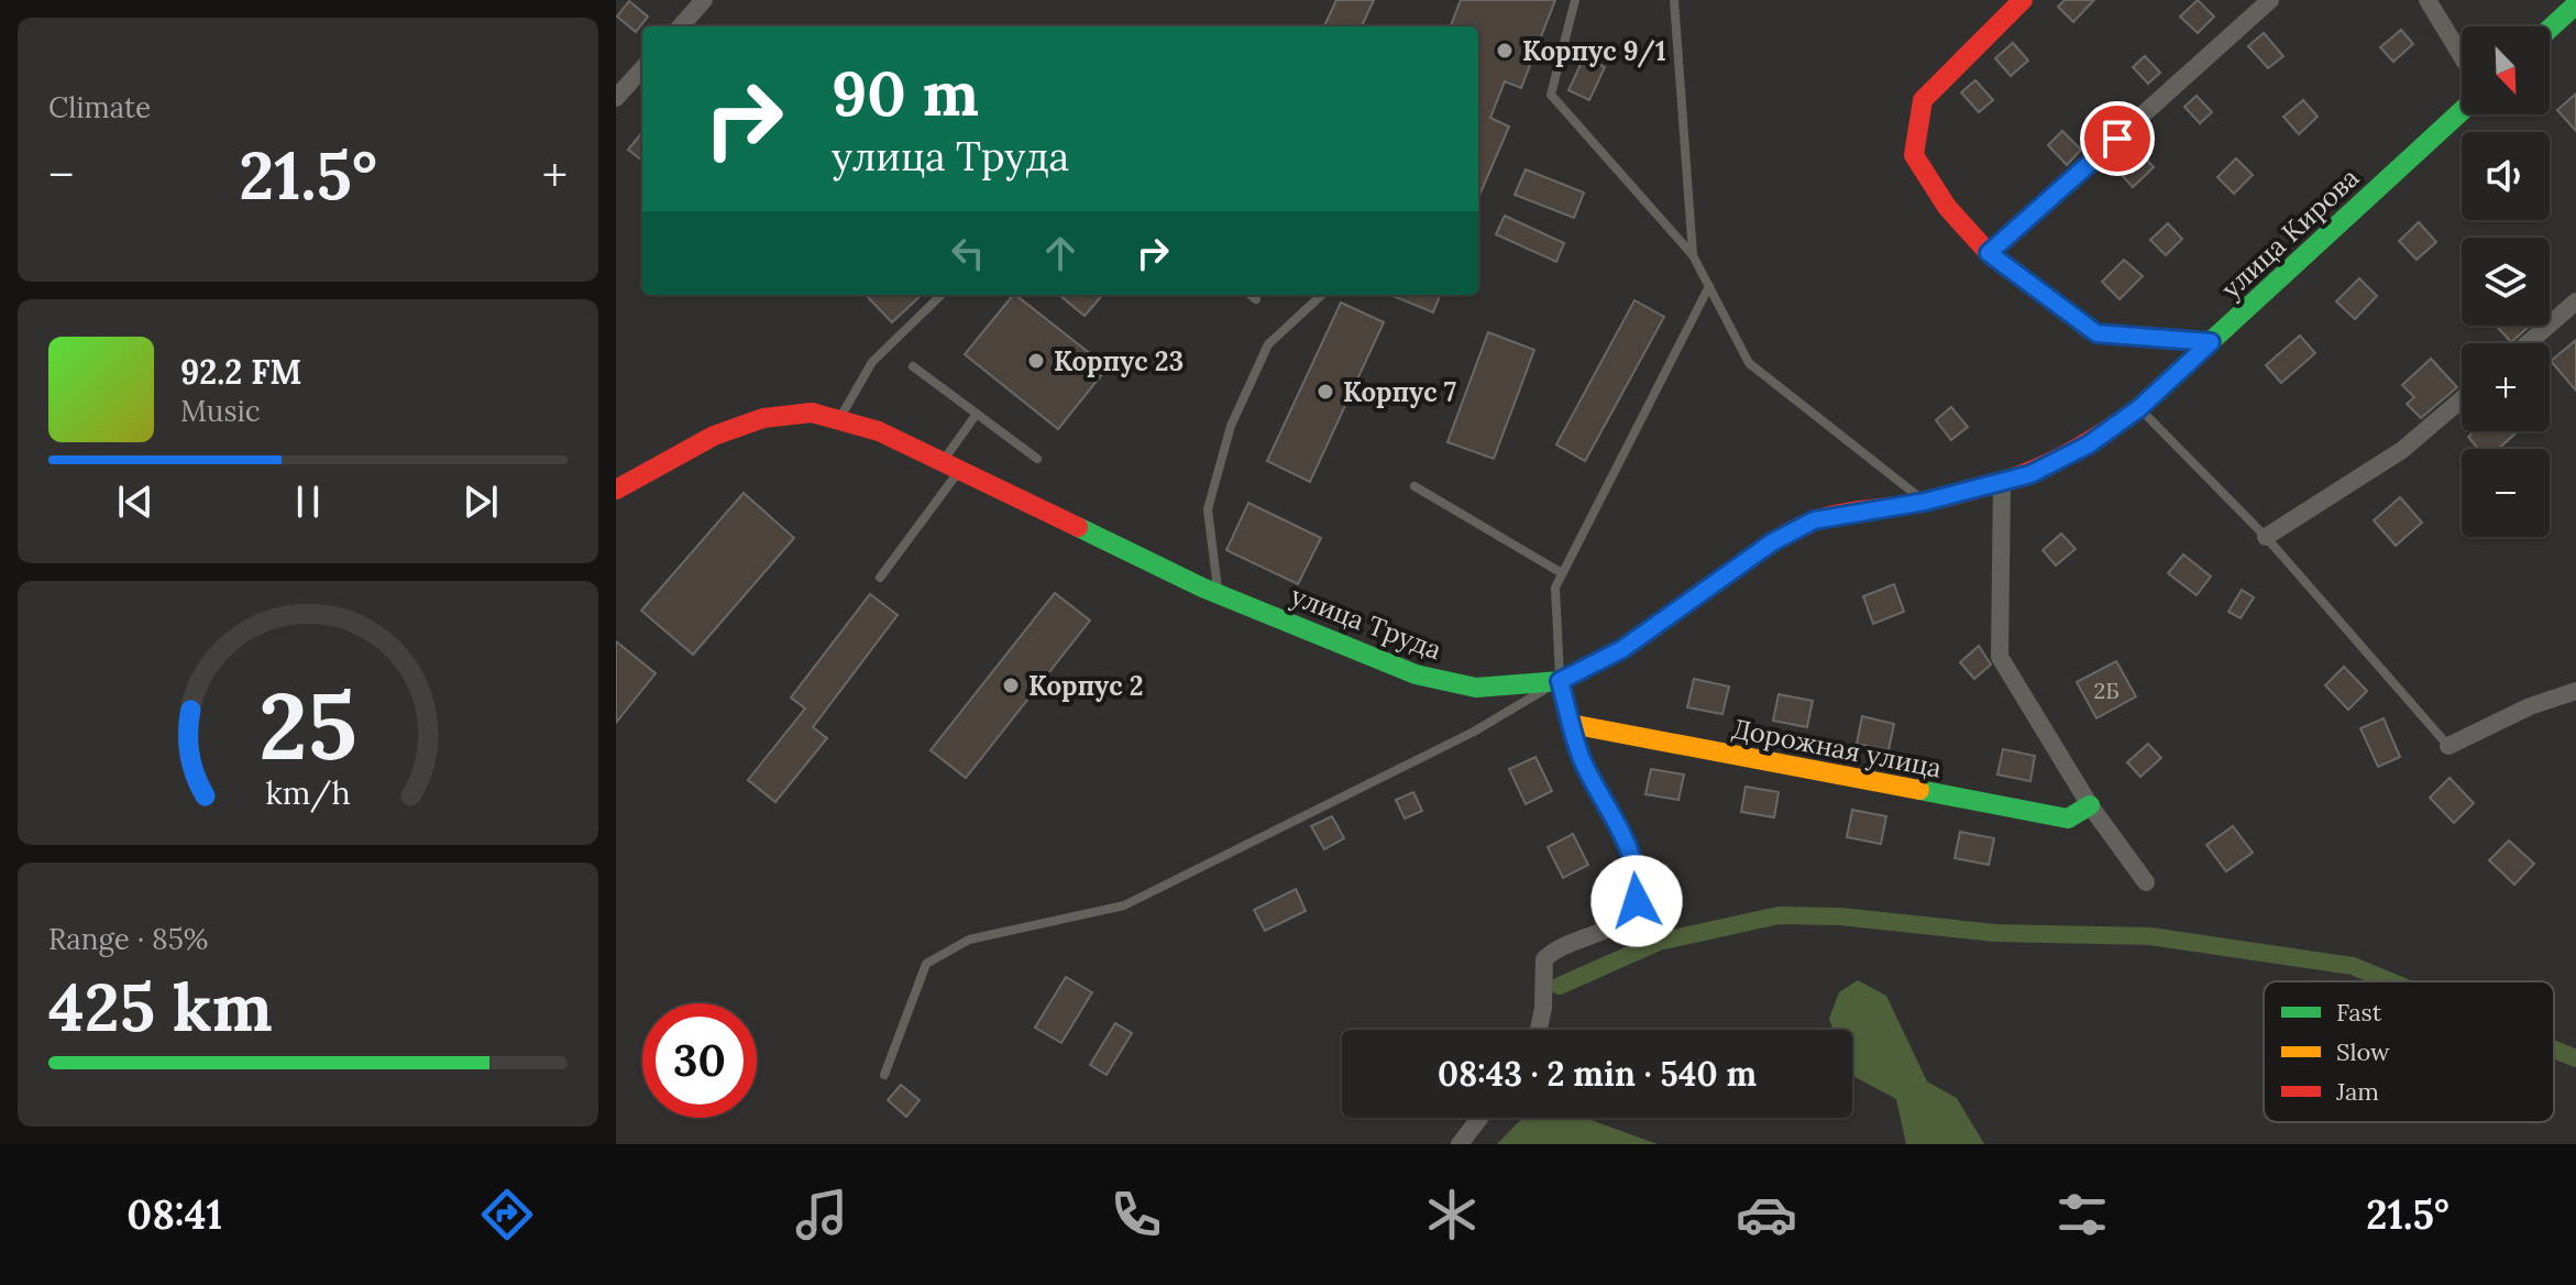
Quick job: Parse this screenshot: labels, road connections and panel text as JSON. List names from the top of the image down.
{
  "streets": {
    "street": ["улица Кирова", "улица Труда", "Дорожная улица"]
  },
  "crossings": [
    ["улица Кирова", "улица Труда"]
  ],
  "places": [
    "Корпус 9/1",
    "Корпус 23",
    "Корпус 7",
    "Корпус 2"
  ],
  "house_numbers": ["2Б"],
  "legend": ["Fast", "Slow", "Jam"],
  "north": "bottom right",
  "page": {
    "tile": [
      "Climate",
      ["Range · 85%", "425 km"]
    ],
    "map_buttons": ["+", "−"],
    "turn": ["90 m", "улица Труда"],
    "heat": ["−", "21.5°", "+"],
    "song": ["92.2 FM", "Music"],
    "limit": "30",
    "trip": "08:43 · 2 min · 540 m",
    "tabs": ["08:41", "21.5°"],
    "gauge": ["25", "km/h"]
  }
}
